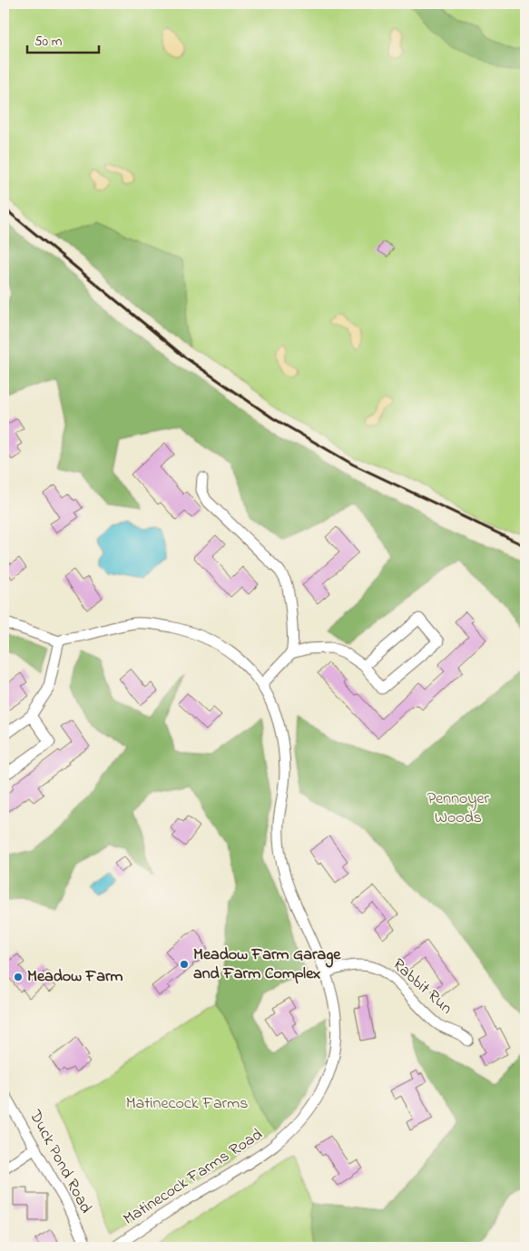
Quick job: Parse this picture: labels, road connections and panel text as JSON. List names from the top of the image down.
{
  "streets": {
    "street": ["Rabbit Run", "Duck Pond Road", "Matinecock Farms Road"]
  },
  "crossings": [
    ["Rabbit Run", "Matinecock Farms Road"]
  ],
  "parks": ["Pennoyer Woods", "Matinecock Farms"],
  "places": ["Meadow Farm Garage and Farm Complex", "Meadow Farm"],
  "scale_bar": "50 m"
}
